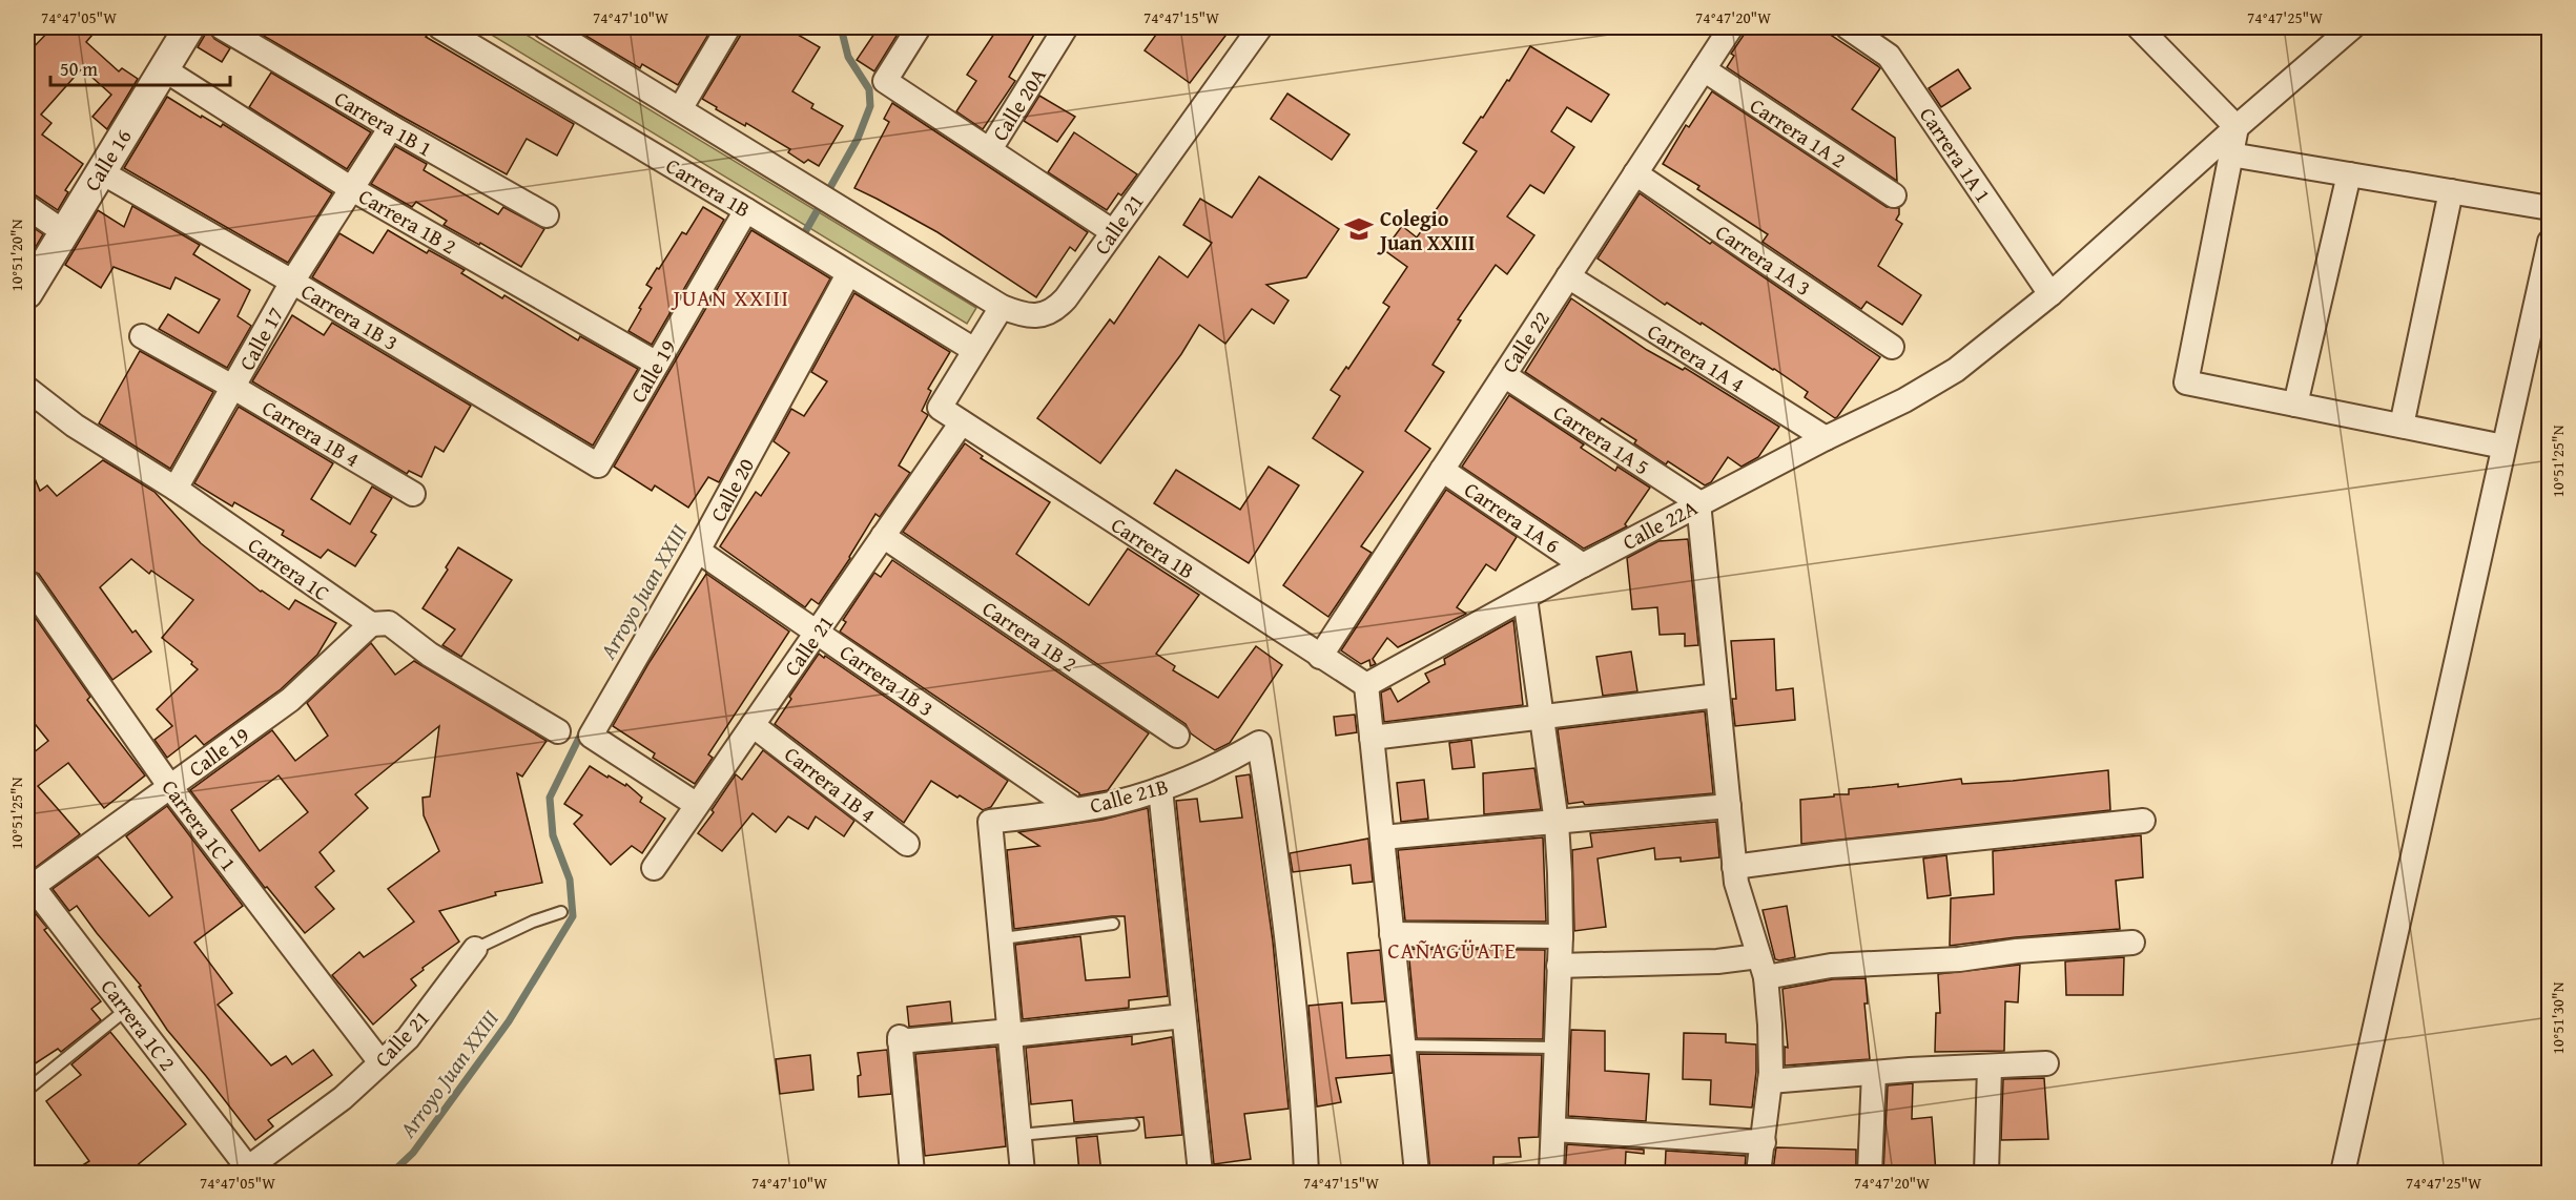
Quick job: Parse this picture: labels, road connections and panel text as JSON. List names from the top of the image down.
{
  "streets": {
    "street": [
      "Calle 20A",
      "Carrera 1B 1",
      "Carrera 1A 2",
      "Carrera 1A 1",
      "Calle 16",
      "Carrera 1B",
      "Carrera 1B 2",
      "Calle 21",
      "Carrera 1A 3",
      "Carrera 1B 3",
      "Calle 17",
      "Calle 22",
      "Carrera 1A 4",
      "Calle 19",
      "Carrera 1B 4",
      "Carrera 1A 5",
      "Calle 20",
      "Carrera 1A 6",
      "Calle 22A",
      "Carrera 1C",
      "Calle 21B",
      "Carrera 1C 1",
      "Carrera 1C 2"
    ]
  },
  "crossings": [
    ["Carrera 1B 1", "Calle 17"],
    ["Carrera 1A 2", "Calle 22"],
    ["Carrera 1A 1", "Calle 22A"],
    ["Calle 16", "Carrera 1B 2"],
    ["Calle 16", "Carrera 1B 3"],
    ["Carrera 1B", "Calle 21"],
    ["Carrera 1B", "Calle 22"],
    ["Carrera 1B", "Calle 19"],
    ["Carrera 1B", "Calle 20"],
    ["Carrera 1B", "Calle 22A"],
    ["Carrera 1B 2", "Calle 21"],
    ["Carrera 1B 2", "Calle 17"],
    ["Carrera 1B 2", "Calle 19"],
    ["Calle 21", "Carrera 1B 3"],
    ["Calle 21", "Carrera 1B 4"],
    ["Calle 21", "Calle 20"],
    ["Calle 21", "Carrera 1C 1"],
    ["Calle 21", "Carrera 1C 2"],
    ["Carrera 1A 3", "Calle 22"],
    ["Carrera 1B 3", "Calle 17"],
    ["Carrera 1B 3", "Calle 19"],
    ["Carrera 1B 3", "Calle 20"],
    ["Carrera 1B 3", "Calle 21B"],
    ["Calle 17", "Carrera 1B 4"],
    ["Calle 17", "Carrera 1C"],
    ["Calle 22", "Carrera 1A 4"],
    ["Calle 22", "Carrera 1A 5"],
    ["Calle 22", "Carrera 1A 6"],
    ["Carrera 1A 4", "Calle 22A"],
    ["Calle 19", "Carrera 1C"],
    ["Calle 19", "Carrera 1C 1"],
    ["Calle 19", "Carrera 1C 2"],
    ["Carrera 1A 5", "Calle 22A"],
    ["Carrera 1A 6", "Calle 22A"]
  ],
  "districts": ["JUAN XXIII", "CAÑAGÜATE"],
  "water": ["Arroyo Juan XXIII"],
  "places": {
    "school or university": ["Colegio Juan XXIII"]
  },
  "scale_bar": "50 m",
  "coordinates": [
    "74°47'05\"W",
    "74°47'10\"W",
    "74°47'15\"W",
    "74°47'20\"W",
    "74°47'25\"W",
    "10°51'20\"N",
    "10°51'25\"N",
    "10°51'30\"N"
  ]
}
